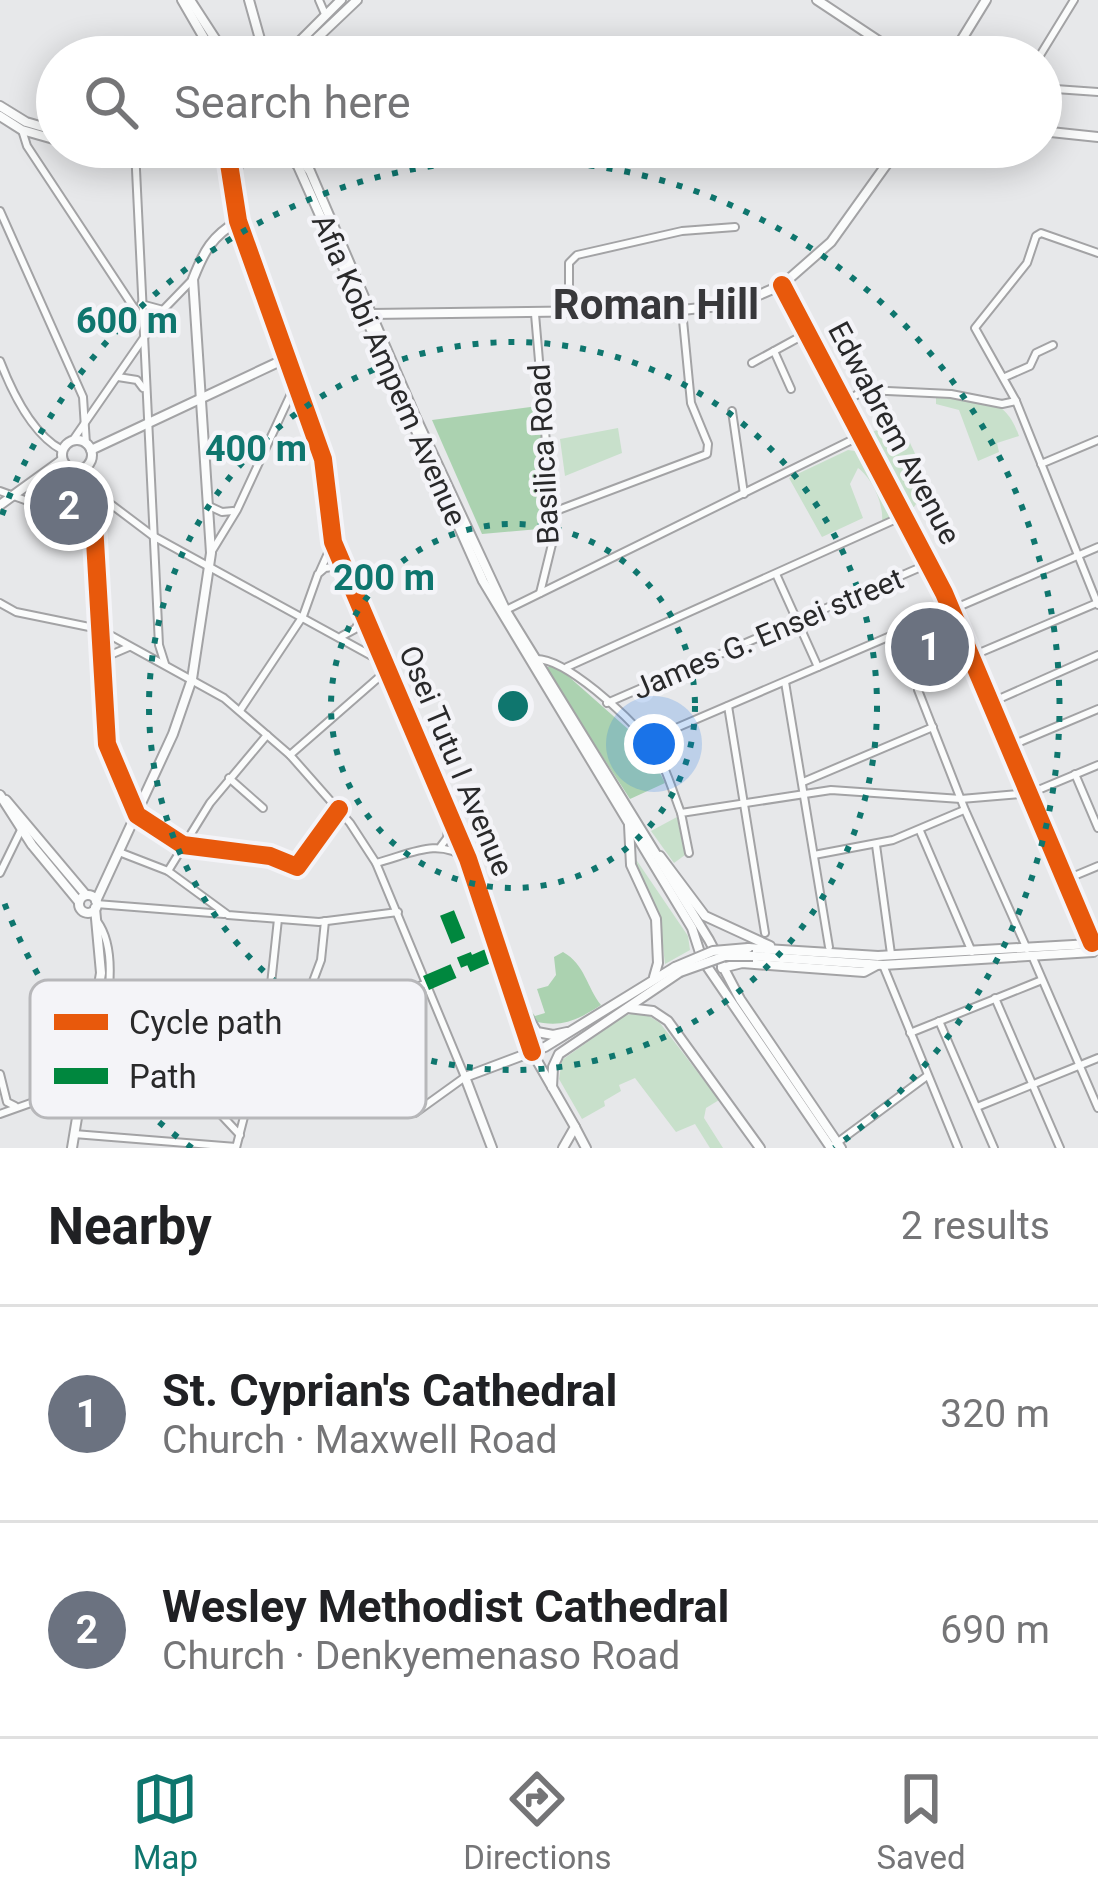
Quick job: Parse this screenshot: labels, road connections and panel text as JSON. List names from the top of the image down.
{
  "streets": {
    "main road": ["Afia Kobi Ampem Avenue", "Edwabrem Avenue", "Osei Tutu I Avenue"],
    "street": ["Basilica Road", "James G. Ensei street"]
  },
  "crossings": [
    ["Edwabrem Avenue", "James G. Ensei street"]
  ],
  "districts": ["Roman Hill"],
  "legend": ["Cycle path", "Path"],
  "page": {
    "search": "Search here",
    "pins": ["2", "1"],
    "heading": ["Nearby", "2 results"],
    "list": [
      {
        "mark": "1",
        "name": "St. Cyprian's Cathedral",
        "note": "Church · Maxwell Road",
        "value": "320 m"
      },
      {
        "mark": "2",
        "name": "Wesley Methodist Cathedral",
        "note": "Church · Denkyemenaso Road",
        "value": "690 m"
      }
    ],
    "nav": ["Map", "Directions", "Saved"]
  },
  "rings": ["600 m", "400 m", "200 m"]
}
